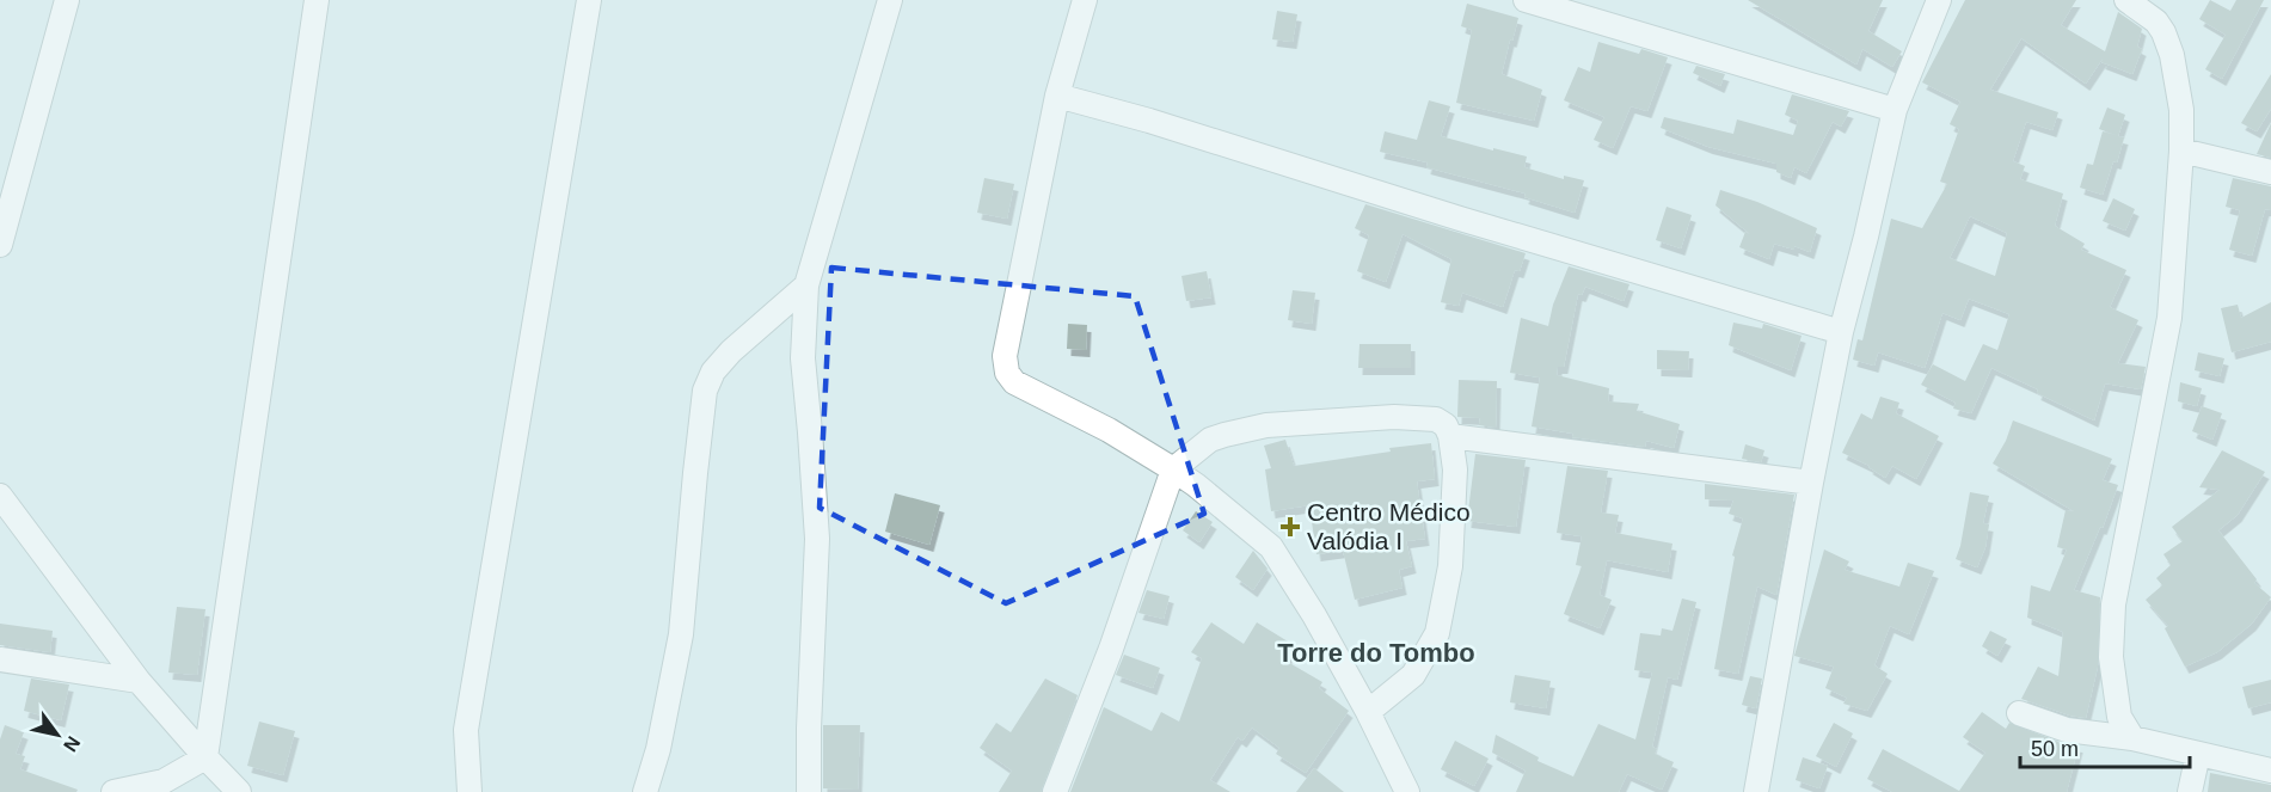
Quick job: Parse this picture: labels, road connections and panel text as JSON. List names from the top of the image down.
{
  "districts": ["Torre do Tombo"],
  "places": {
    "health": ["Centro Médico Valódia I"]
  },
  "scale_bar": "50 m",
  "north": "bottom right"
}
